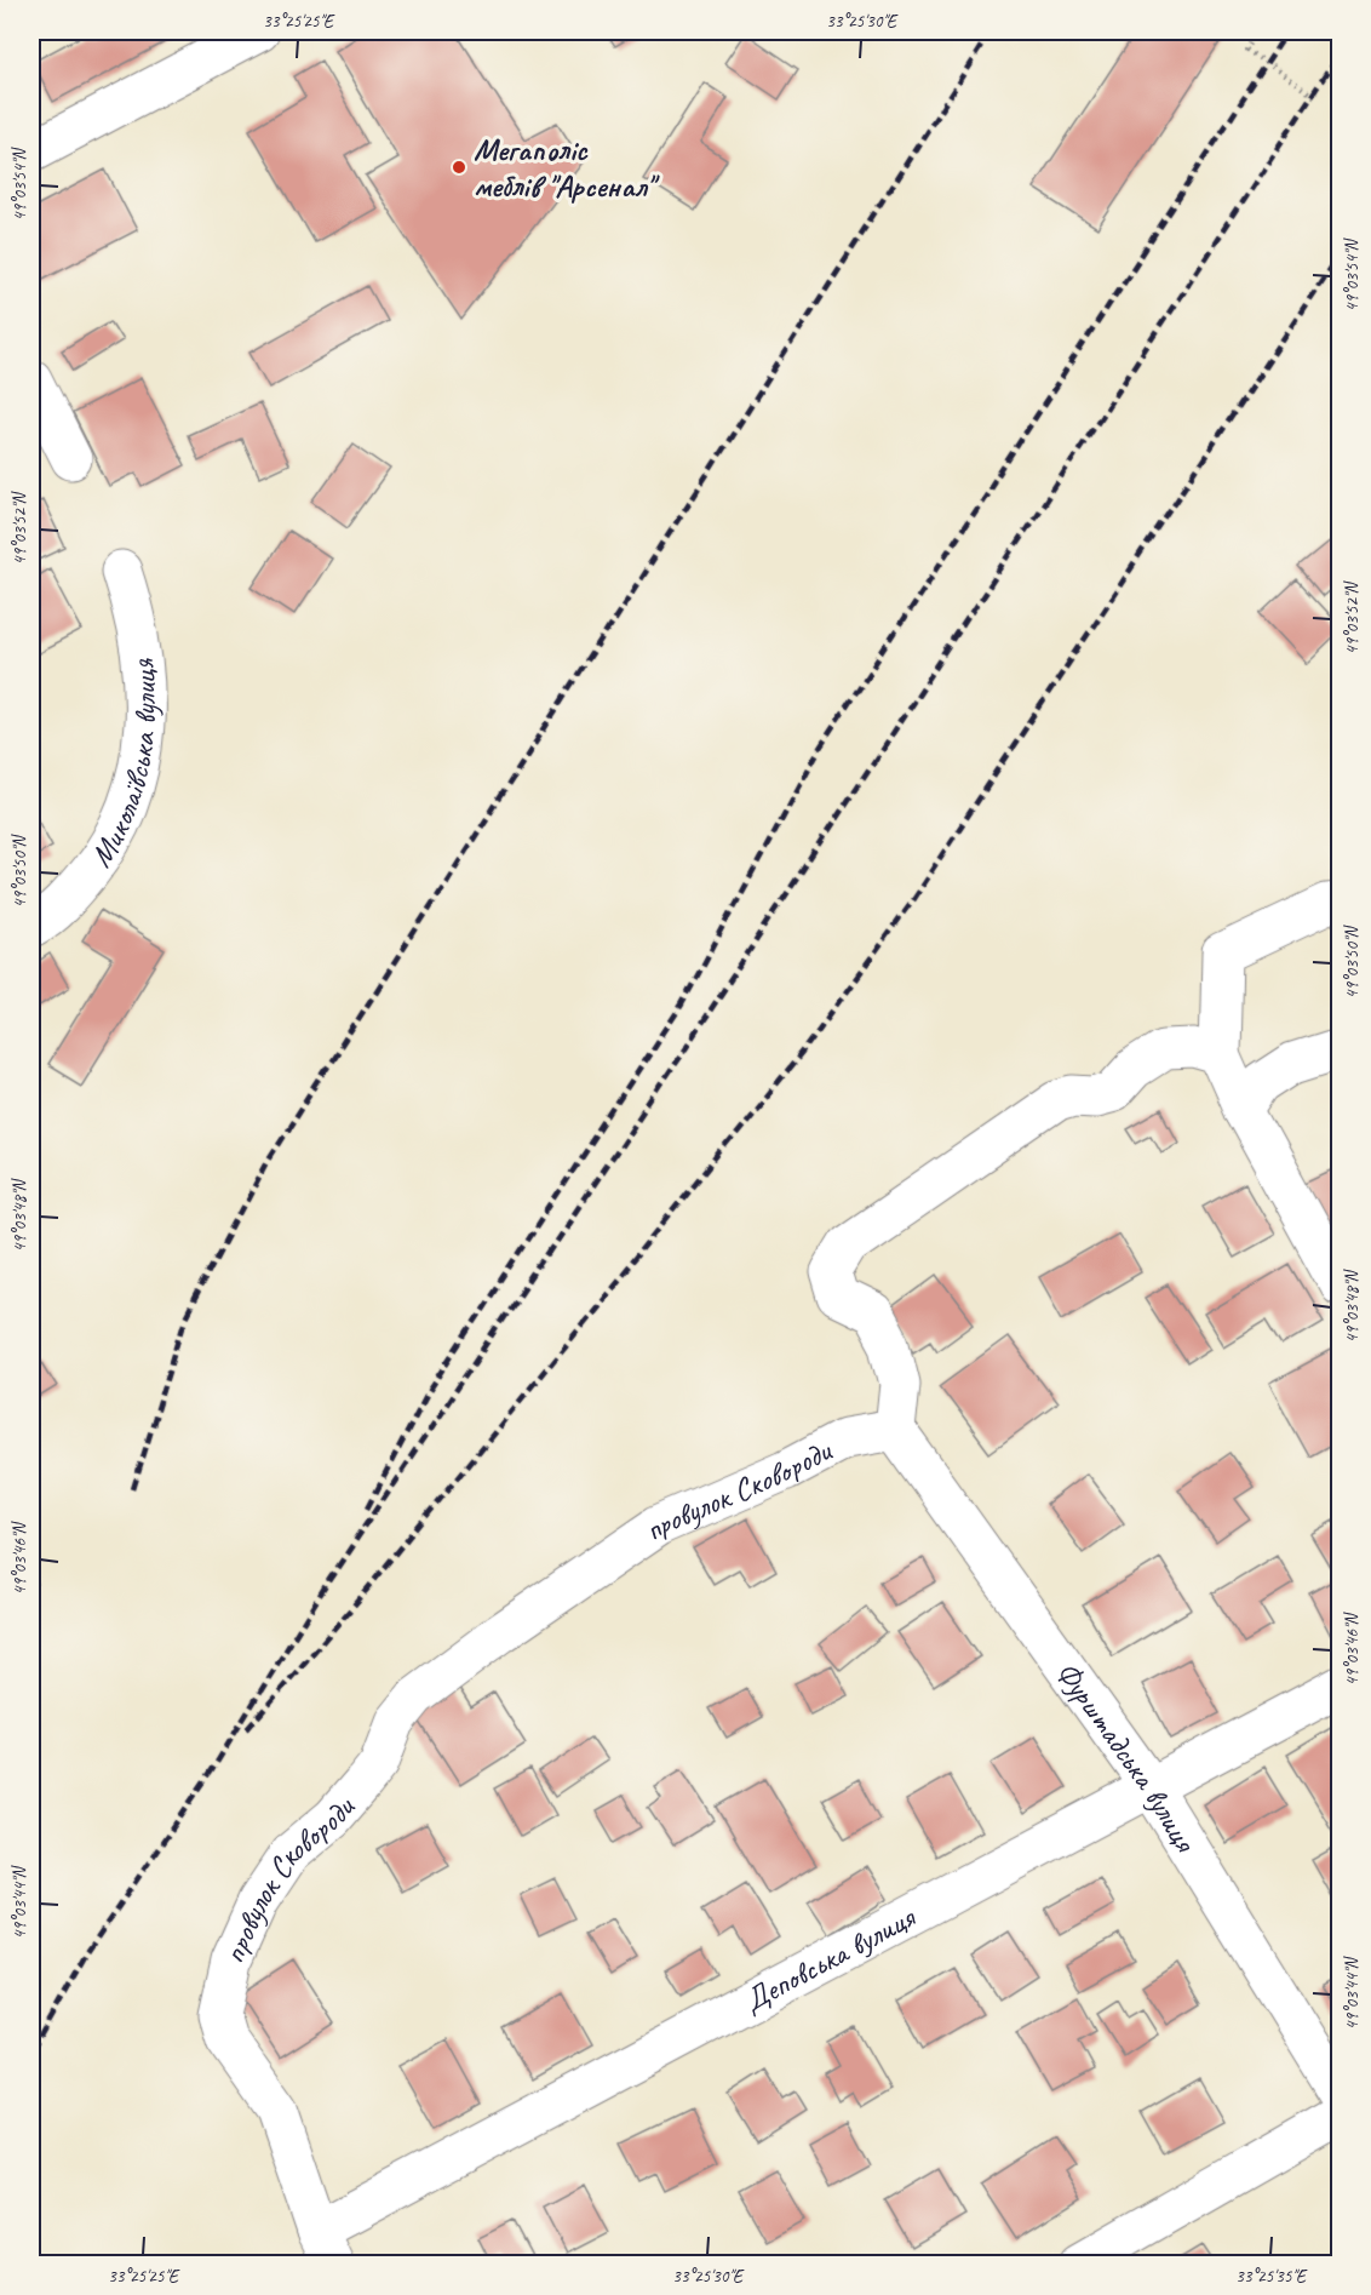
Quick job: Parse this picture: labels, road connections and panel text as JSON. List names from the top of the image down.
{
  "streets": {
    "street": [
      "Миколаївська вулиця",
      "провулок Сковороди",
      "Фурштадська вулиця",
      "Деповська вулиця"
    ]
  },
  "crossings": [
    ["провулок Сковороди", "Фурштадська вулиця"],
    ["провулок Сковороди", "Деповська вулиця"],
    ["Фурштадська вулиця", "Деповська вулиця"]
  ],
  "places": ["Мегаполіс меблів \"Арсенал\""],
  "coordinates": [
    "33°25'25\"E",
    "33°25'30\"E",
    "49°03'54\"N",
    "49°03'52\"N",
    "49°03'50\"N",
    "49°03'48\"N",
    "49°03'46\"N",
    "49°03'44\"N",
    "33°25'35\"E"
  ]
}
